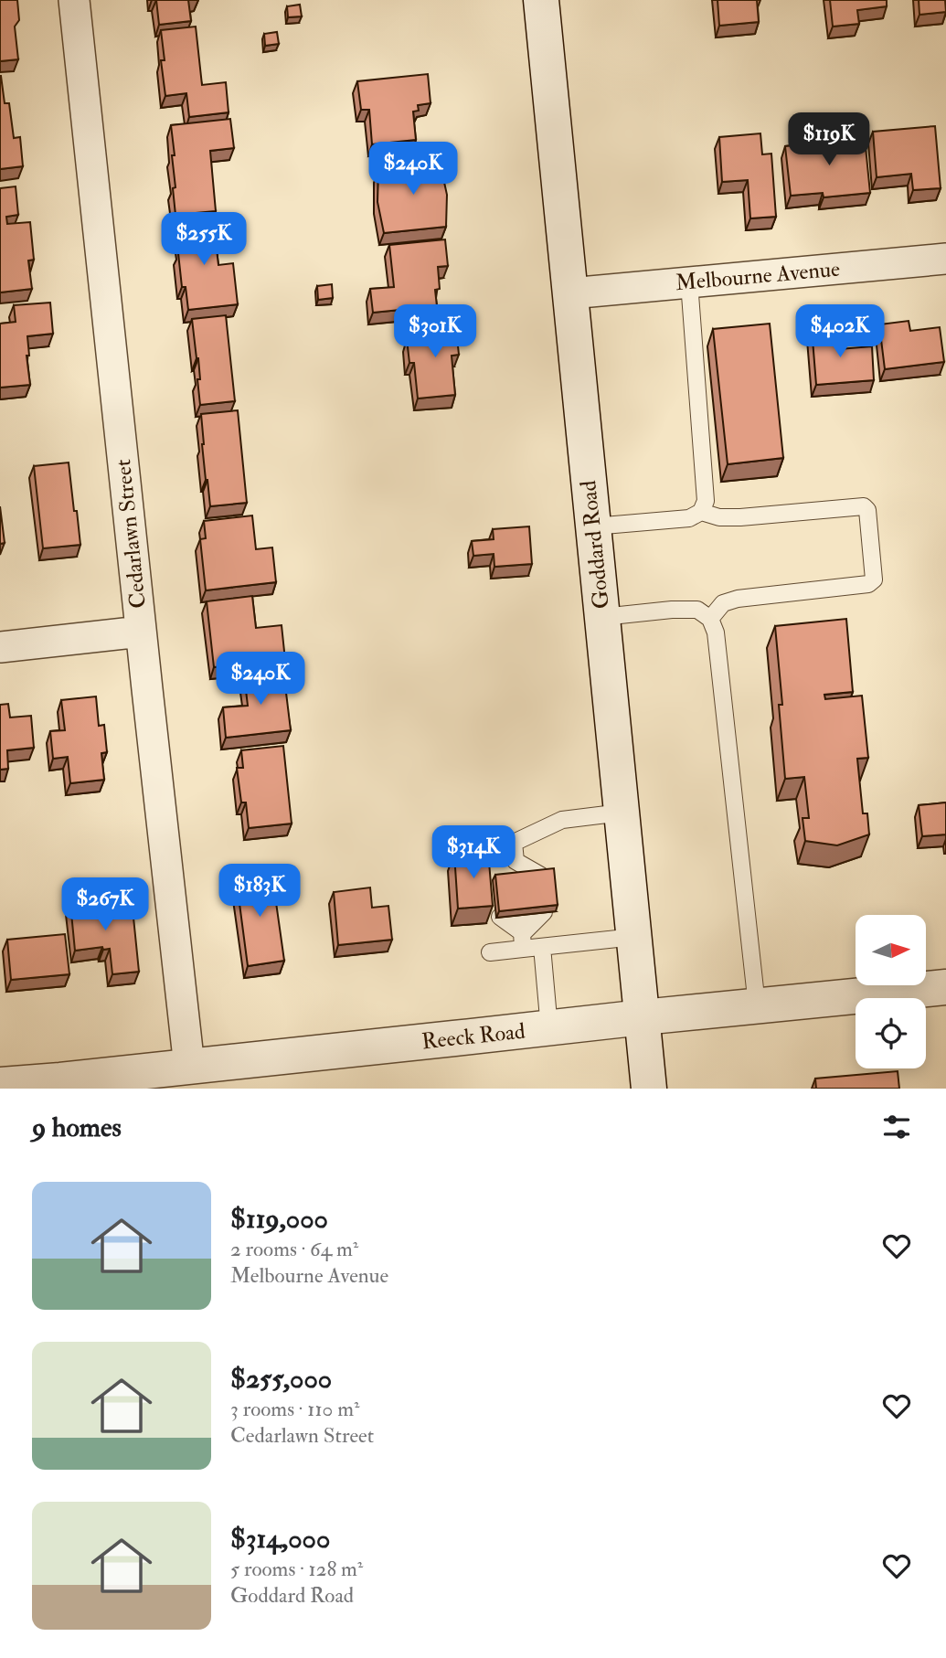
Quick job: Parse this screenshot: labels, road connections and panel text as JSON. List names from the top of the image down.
{
  "streets": {
    "main road": ["Goddard Road", "Reeck Road"],
    "street": ["Melbourne Avenue", "Cedarlawn Street"]
  },
  "crossings": [
    ["Melbourne Avenue", "Goddard Road"],
    ["Cedarlawn Street", "Reeck Road"],
    ["Goddard Road", "Reeck Road"]
  ],
  "north": "right",
  "page": {
    "price": [
      "$119K",
      "$240K",
      "$255K",
      "$301K",
      "$402K",
      "$240K",
      "$314K",
      "$183K",
      "$267K"
    ],
    "heading": "9 homes",
    "list": [
      {
        "name": "$119,000",
        "note": "2 rooms · 64 m² · Melbourne Avenue"
      },
      {
        "name": "$255,000",
        "note": "3 rooms · 110 m² · Cedarlawn Street"
      },
      {
        "name": "$314,000",
        "note": "5 rooms · 128 m² · Goddard Road"
      }
    ]
  }
}
